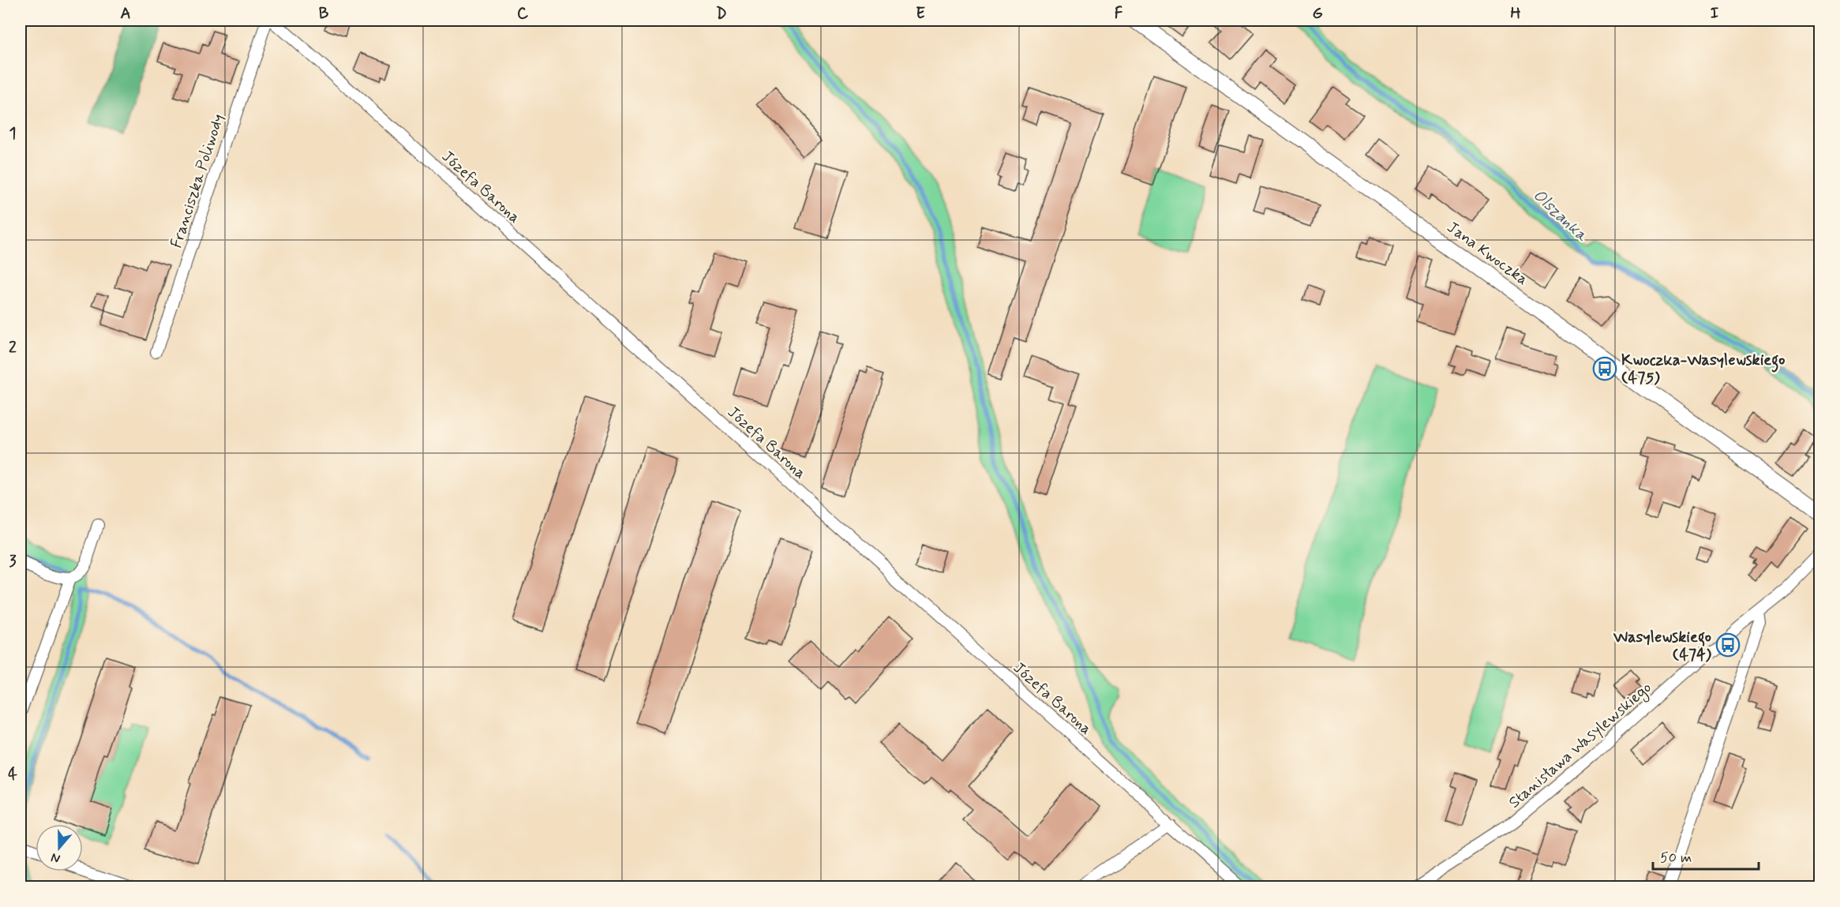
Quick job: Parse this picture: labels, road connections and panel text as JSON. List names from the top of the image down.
{
  "streets": {
    "street": [
      "Franciszka Poliwody",
      "Józefa Barona",
      "Jana Kwoczka",
      "Stanisława Wasylewskiego"
    ]
  },
  "water": ["Olszanka"],
  "places": {
    "bus stop": ["Kwoczka-Wasylewskiego (475)", "Wasylewskiego (474)"]
  },
  "scale_bar": "50 m",
  "north": "bottom",
  "grid": {
    "columns": [
      "A",
      "B",
      "C",
      "D",
      "E",
      "F",
      "G",
      "H",
      "I"
    ],
    "rows": [
      "1",
      "2",
      "3",
      "4"
    ]
  }
}
